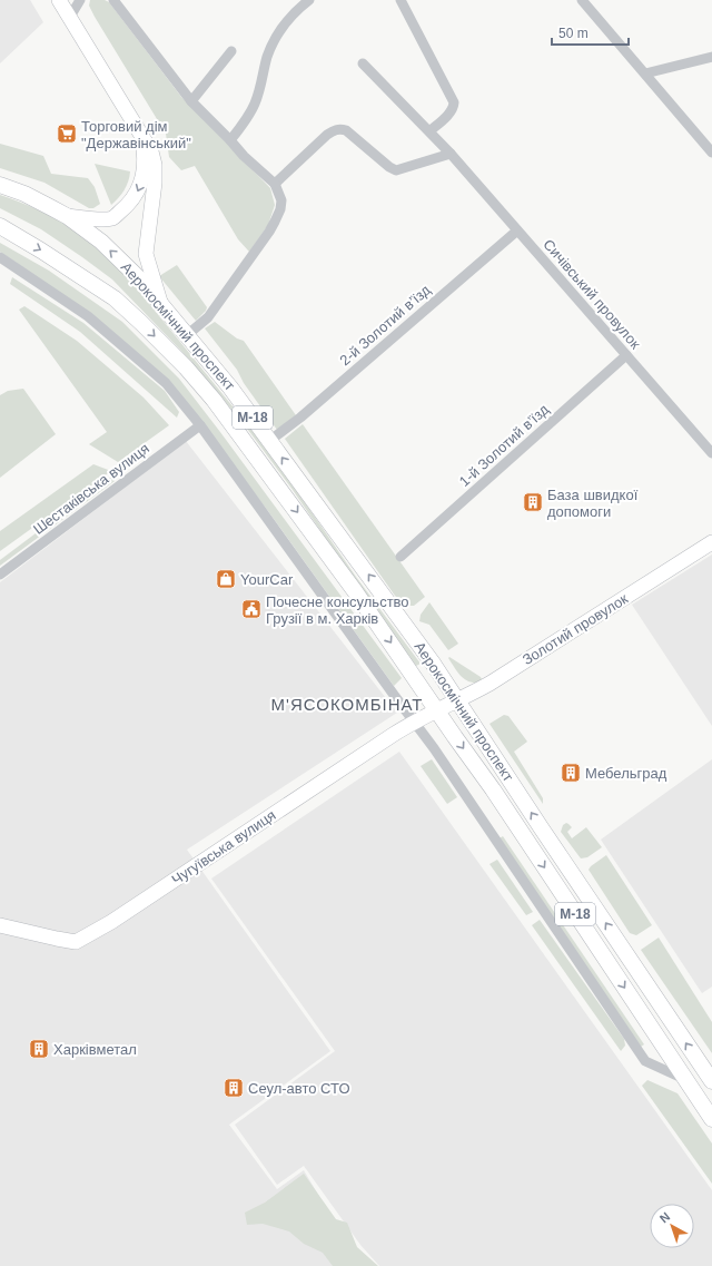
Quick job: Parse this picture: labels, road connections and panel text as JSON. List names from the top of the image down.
{
  "streets": {
    "main road": [
      "Аерокосмічний проспект",
      "М-18",
      "Золотий провулок",
      "Чугуївська вулиця"
    ],
    "street": [
      "Сичівський провулок",
      "2-й Золотий в’їзд",
      "1-й Золотий в’їзд",
      "Шестаківська вулиця"
    ]
  },
  "crossings": [
    ["Сичівський провулок", "2-й Золотий в’їзд"],
    ["Сичівський провулок", "1-й Золотий в’їзд"],
    ["2-й Золотий в’їзд", "Аерокосмічний проспект"],
    ["Аерокосмічний проспект", "Золотий провулок"],
    ["Аерокосмічний проспект", "Чугуївська вулиця"],
    ["Золотий провулок", "Чугуївська вулиця"]
  ],
  "districts": ["М'ЯСОКОМБІНАТ"],
  "places": {
    "supermarket": ["Торговий дім \"Державінський\""],
    "building": [
      "База швидкої допомоги",
      "Мебельград",
      "Харківметал",
      "Сеул-авто СТО"
    ],
    "shop": ["YourCar"],
    "public building": ["Почесне консульство Грузії в м. Харків"]
  },
  "scale_bar": "50 m",
  "north": "top left"
}
